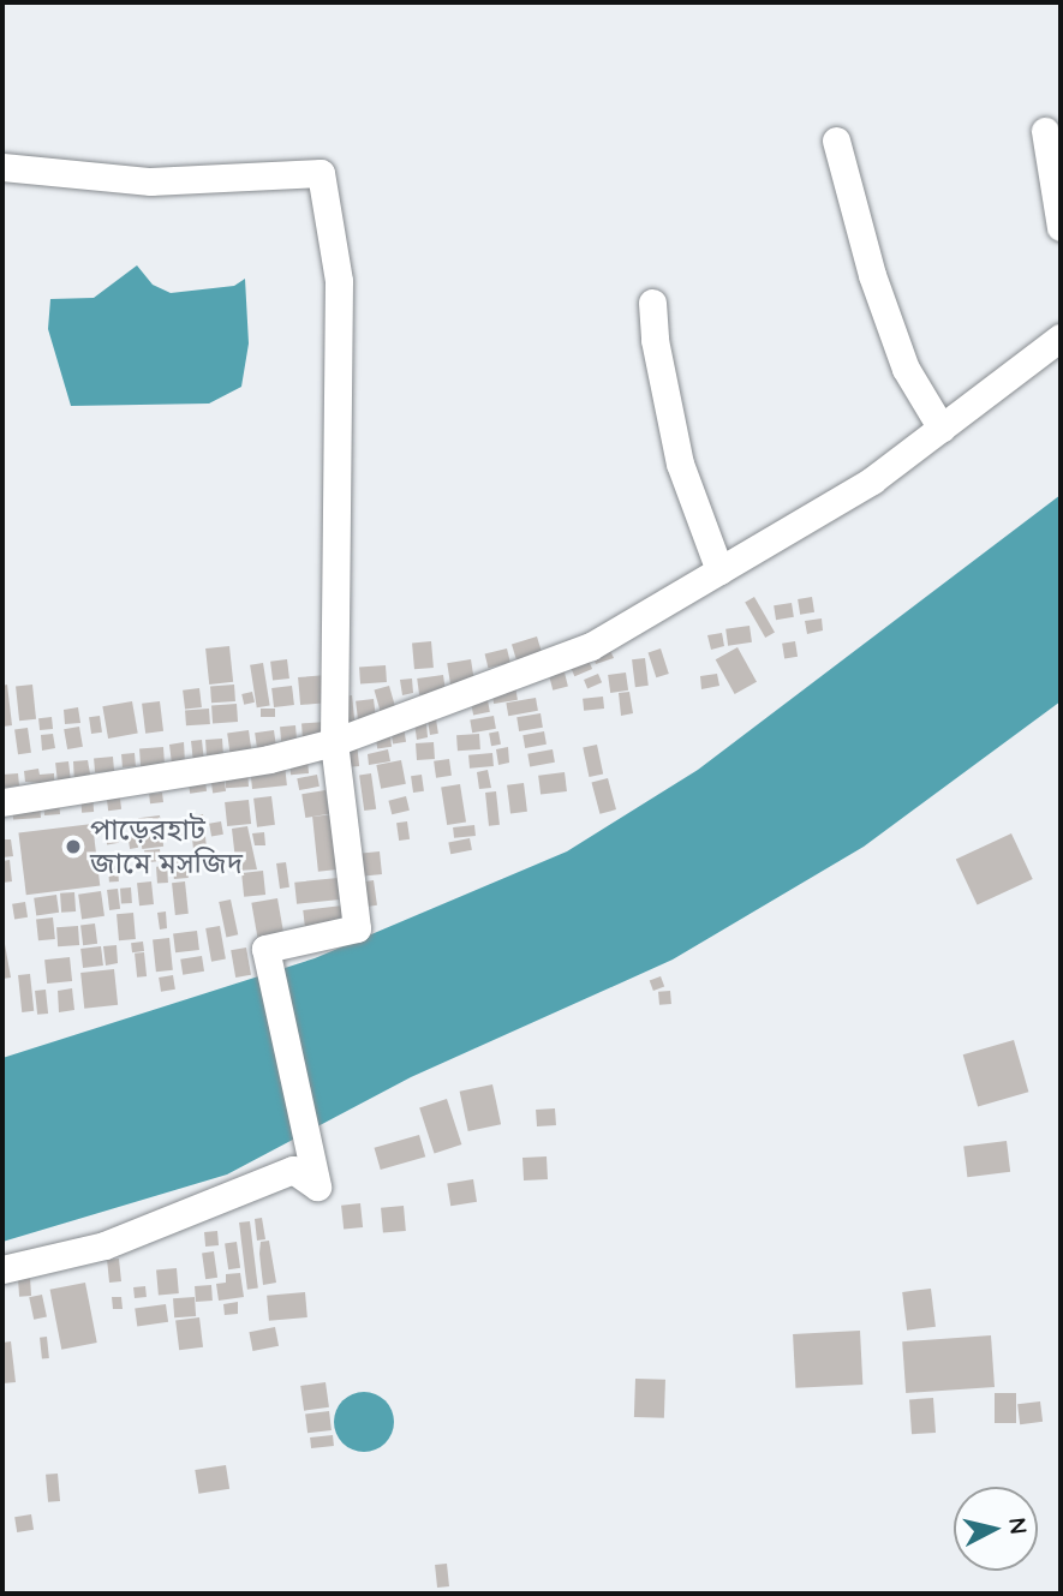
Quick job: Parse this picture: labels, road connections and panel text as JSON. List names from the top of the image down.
{
  "places": ["পাড়েরহাট জামে মসজিদ"],
  "north": "right"
}
